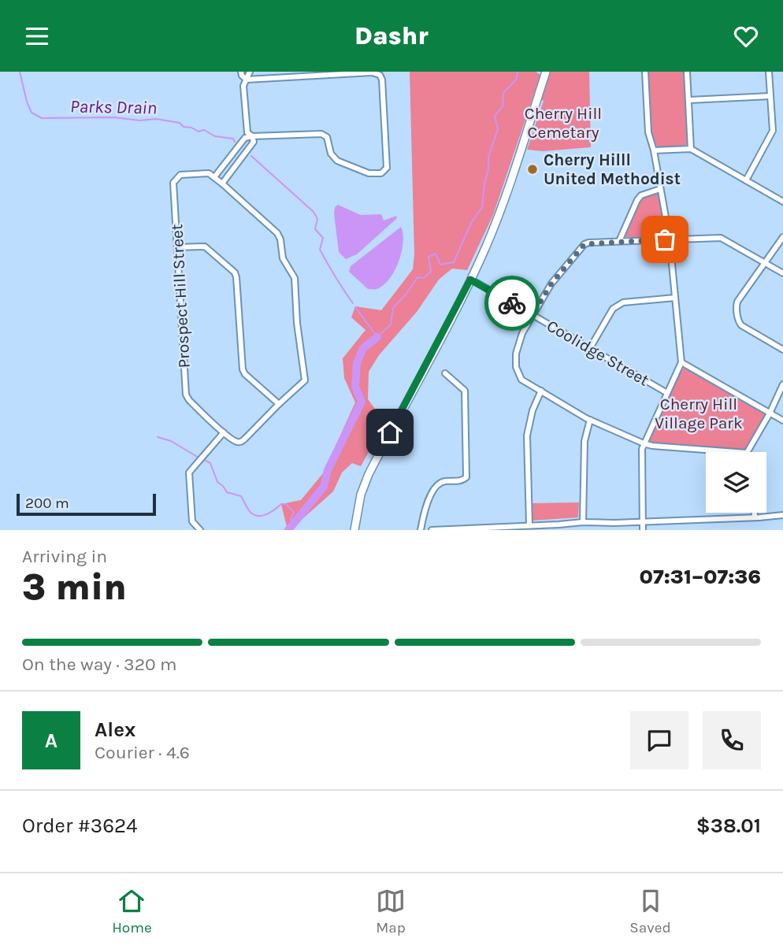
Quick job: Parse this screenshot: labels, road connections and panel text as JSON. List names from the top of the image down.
{
  "streets": {
    "street": ["Prospect Hill Street", "Coolidge Street"]
  },
  "water": ["Parks Drain"],
  "parks": ["Cherry Hill Cemetary", "Cherry Hill Village Park"],
  "places": ["Cherry Hilll United Methodist"],
  "scale_bar": "200 m",
  "page": {
    "header": "Dashr",
    "scale": "200 m",
    "heading": ["3 min", "Arriving in", "07:31–07:36"],
    "panel": [
      "Alex",
      "Courier · 4.6",
      "Order #3624",
      "$38.01"
    ],
    "bar": "On the way · 320 m",
    "round": "A",
    "tabs": ["Home", "Map", "Saved"]
  }
}
